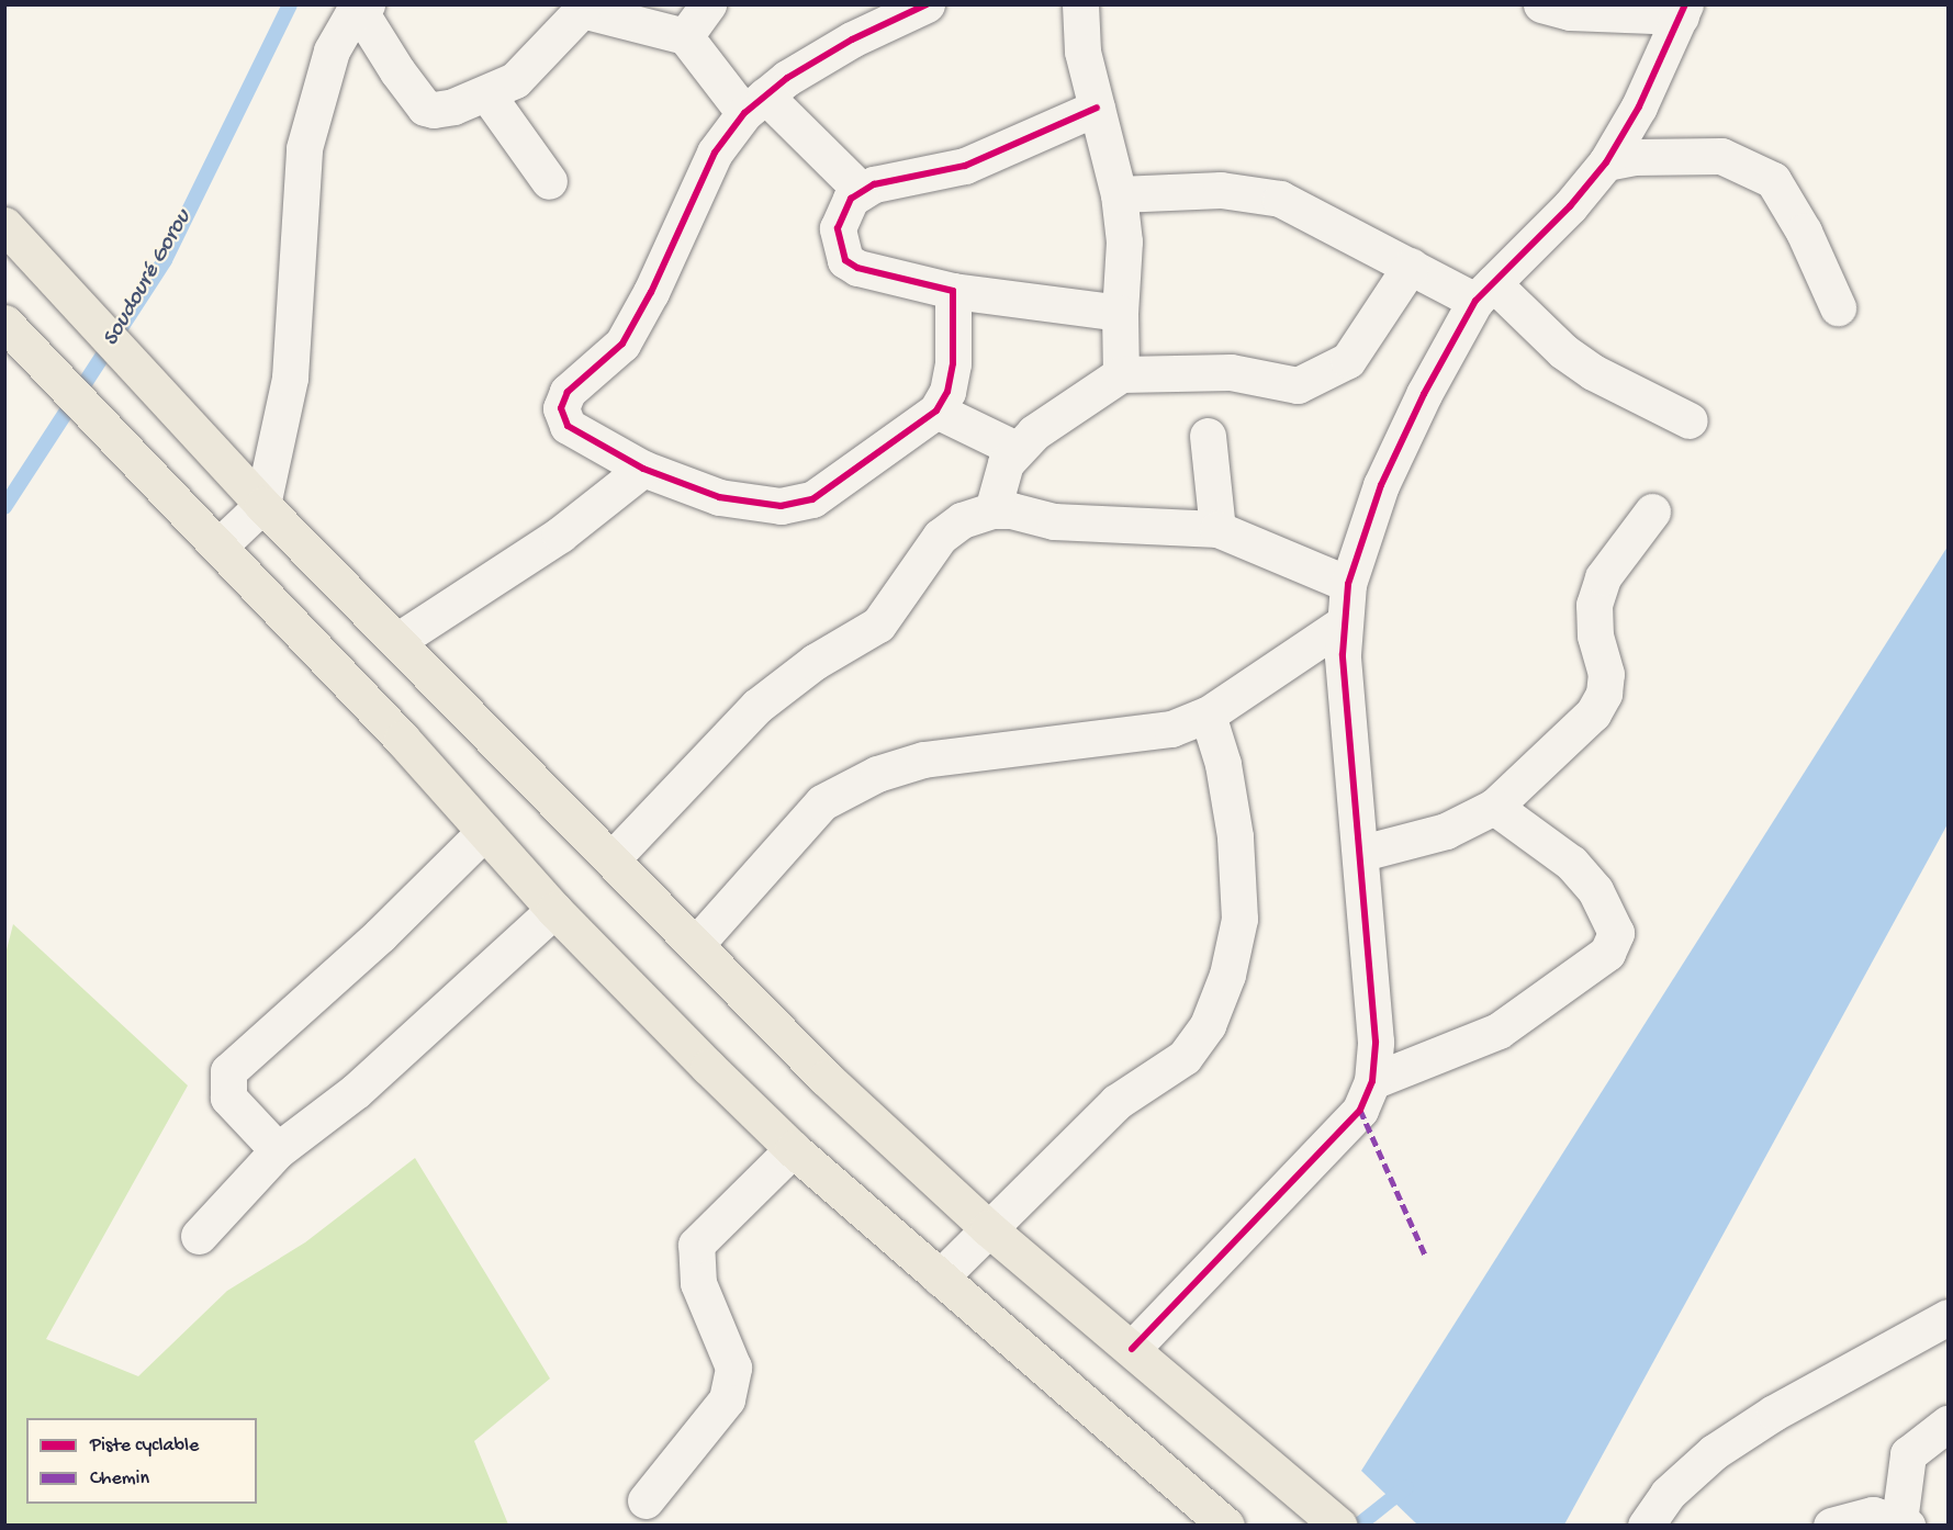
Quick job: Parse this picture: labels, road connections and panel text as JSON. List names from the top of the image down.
{
  "water": ["Soudouré Gorou"],
  "legend": ["Piste cyclable", "Chemin"]
}
